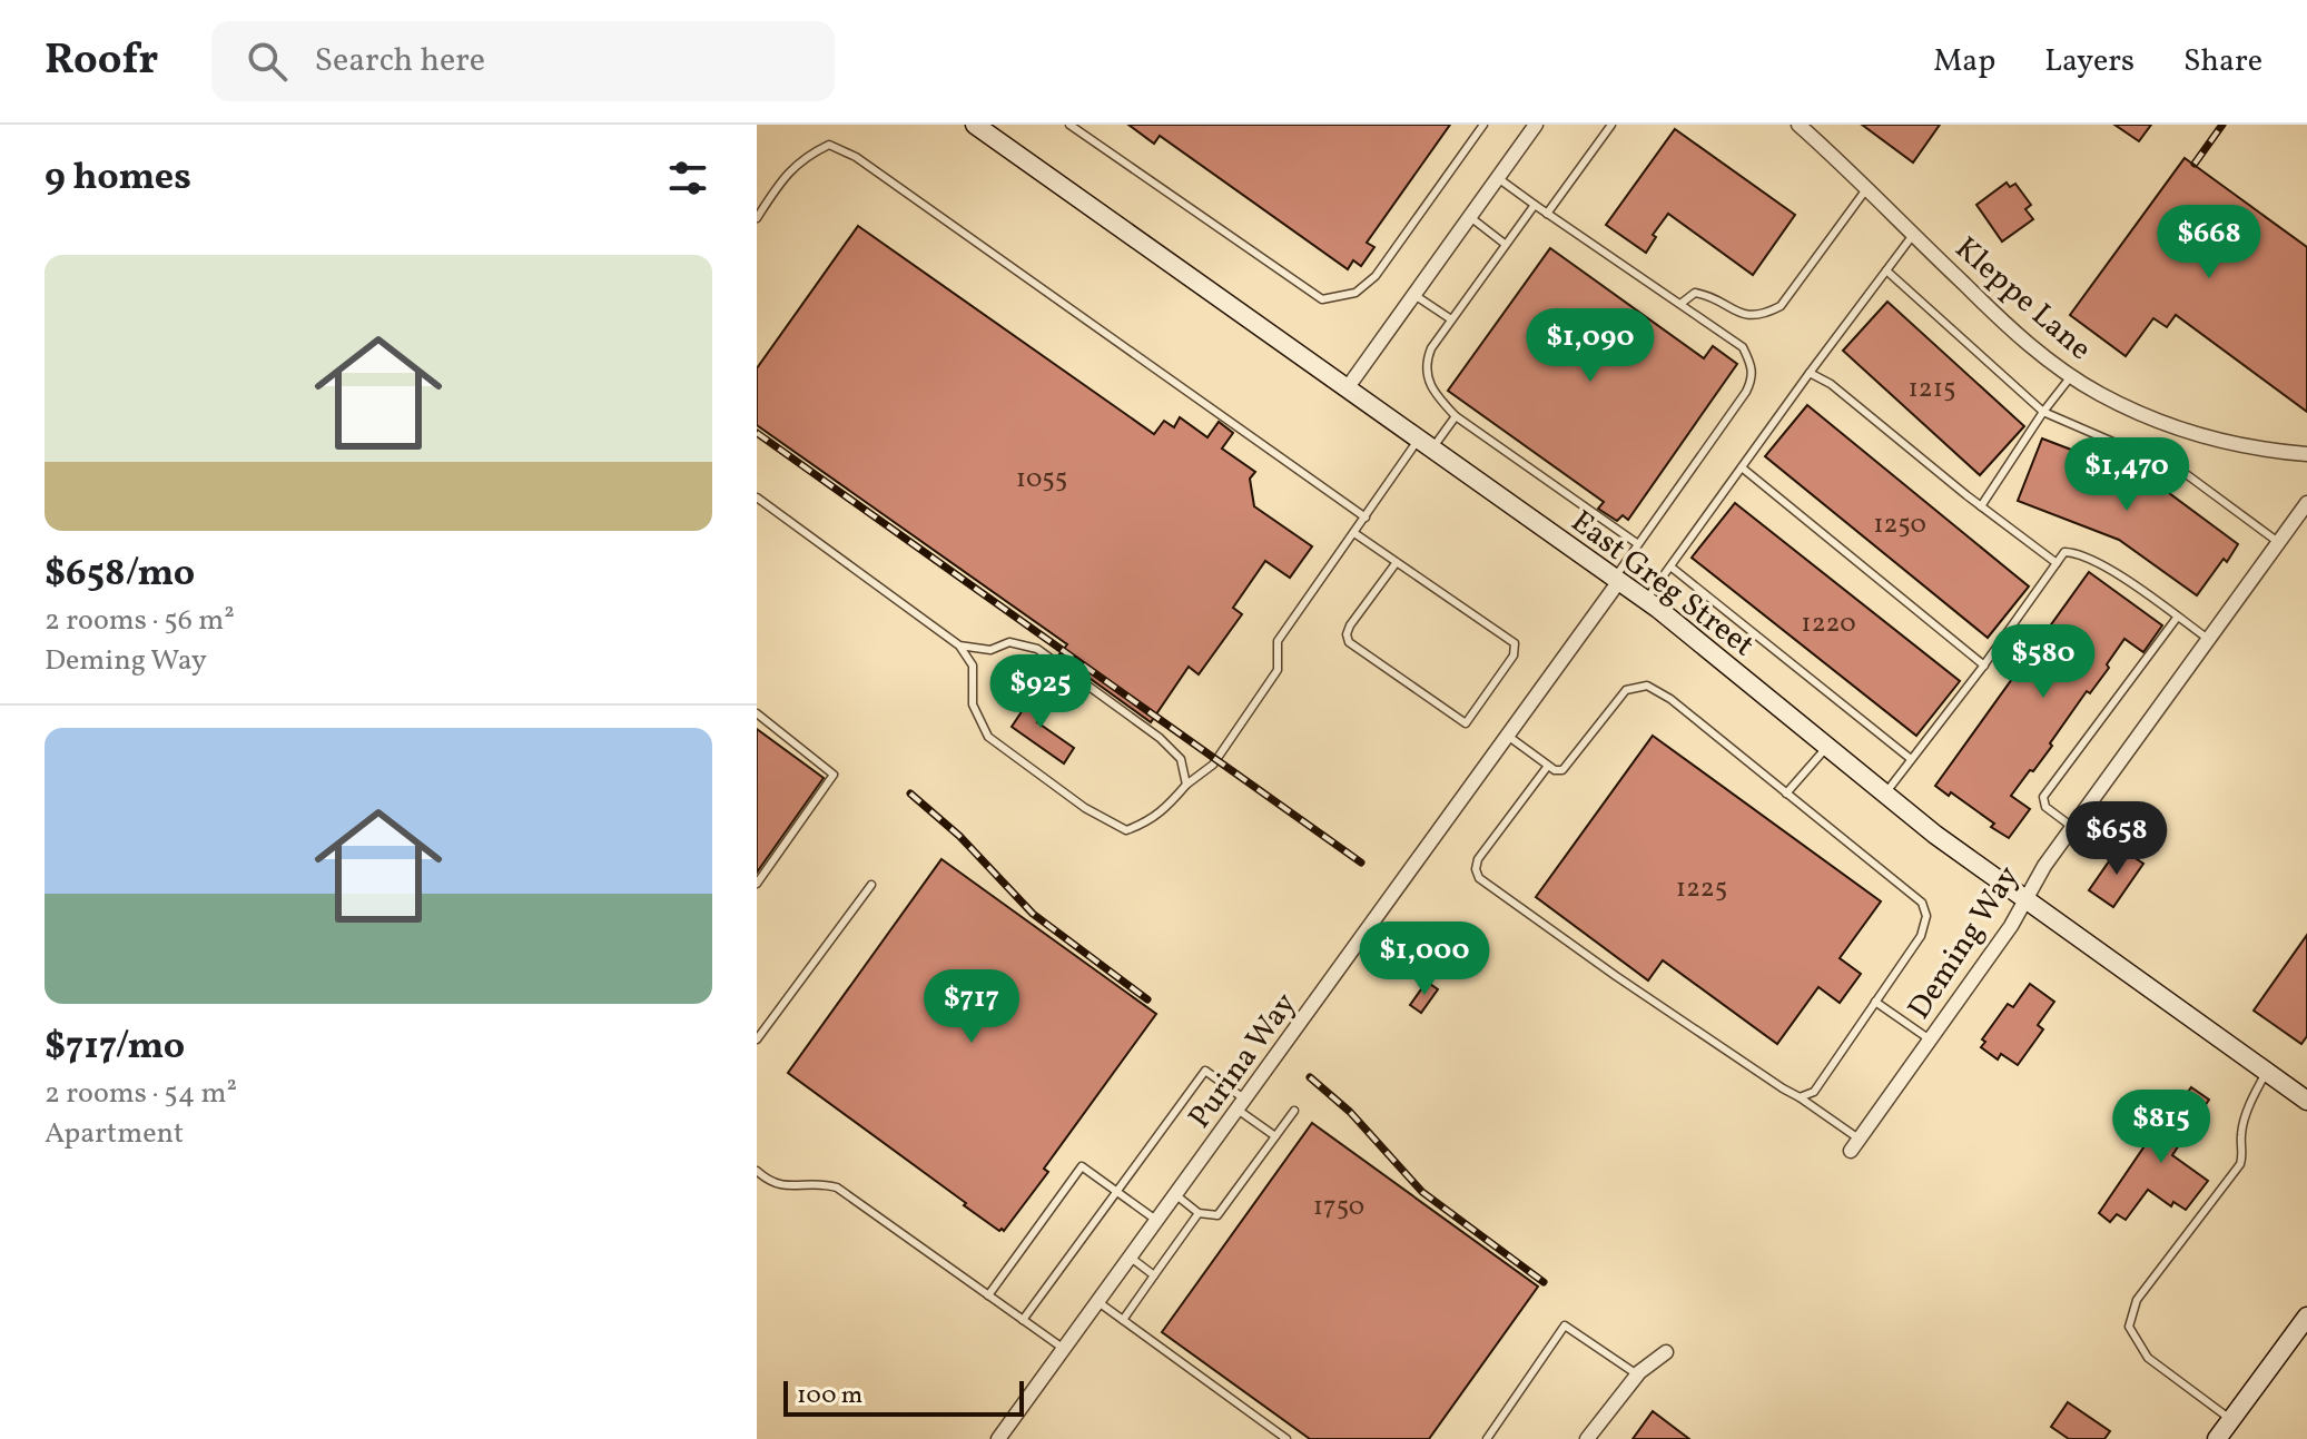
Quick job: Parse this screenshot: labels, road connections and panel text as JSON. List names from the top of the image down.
{
  "streets": {
    "main road": ["East Greg Street"],
    "street": ["Kleppe Lane", "Deming Way", "Purina Way"]
  },
  "crossings": [
    ["East Greg Street", "Deming Way"],
    ["East Greg Street", "Purina Way"]
  ],
  "house_numbers": [
    "1215",
    "1055",
    "1250",
    "1220",
    "1225",
    "1750"
  ],
  "scale_bar": "100 m",
  "page": {
    "header": "Roofr",
    "search": "Search here",
    "nav": ["Map", "Layers", "Share"],
    "heading": "9 homes",
    "price": [
      "$668",
      "$1,090",
      "$1,470",
      "$580",
      "$925",
      "$658",
      "$1,000",
      "$717",
      "$815"
    ],
    "list": [
      {
        "name": "$658/mo",
        "note": "2 rooms · 56 m² · Deming Way"
      },
      {
        "name": "$717/mo",
        "note": "2 rooms · 54 m² · Apartment"
      }
    ],
    "scale": "100 m"
  }
}
